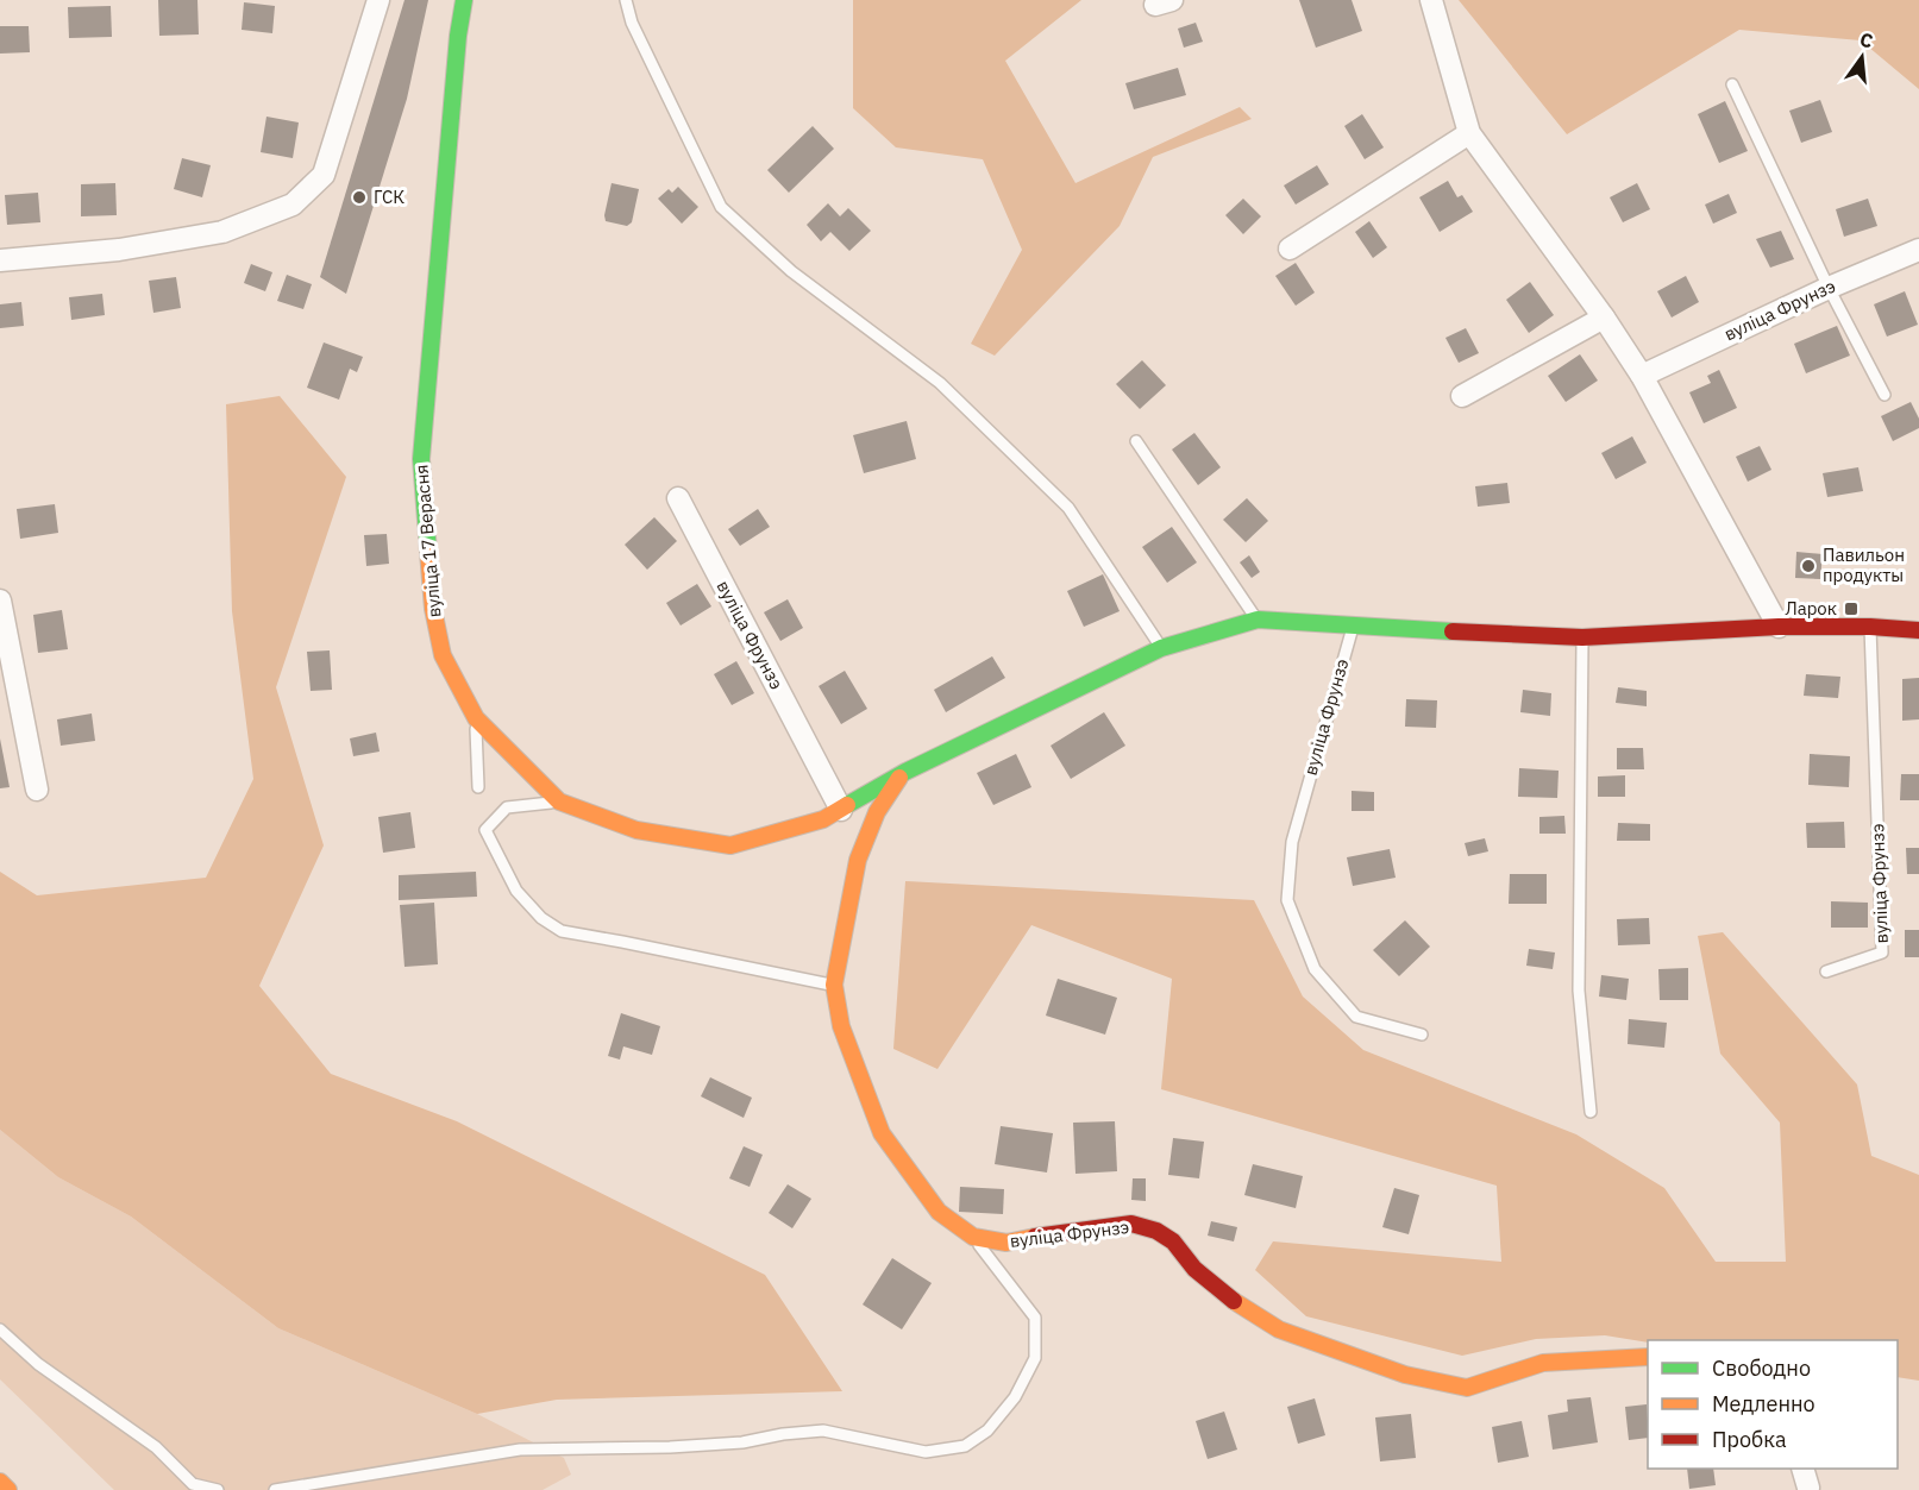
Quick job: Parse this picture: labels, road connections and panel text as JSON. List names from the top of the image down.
{
  "streets": {
    "street": ["вуліца Фрунзэ", "вуліца 17 Верасня"]
  },
  "crossings": [
    ["вуліца Фрунзэ", "вуліца 17 Верасня"]
  ],
  "places": {
    "other": ["ГСК", "Павильон продукты"],
    "transit": ["Ларок"]
  },
  "legend": ["Свободно", "Медленно", "Пробка"],
  "north": "top"
}
